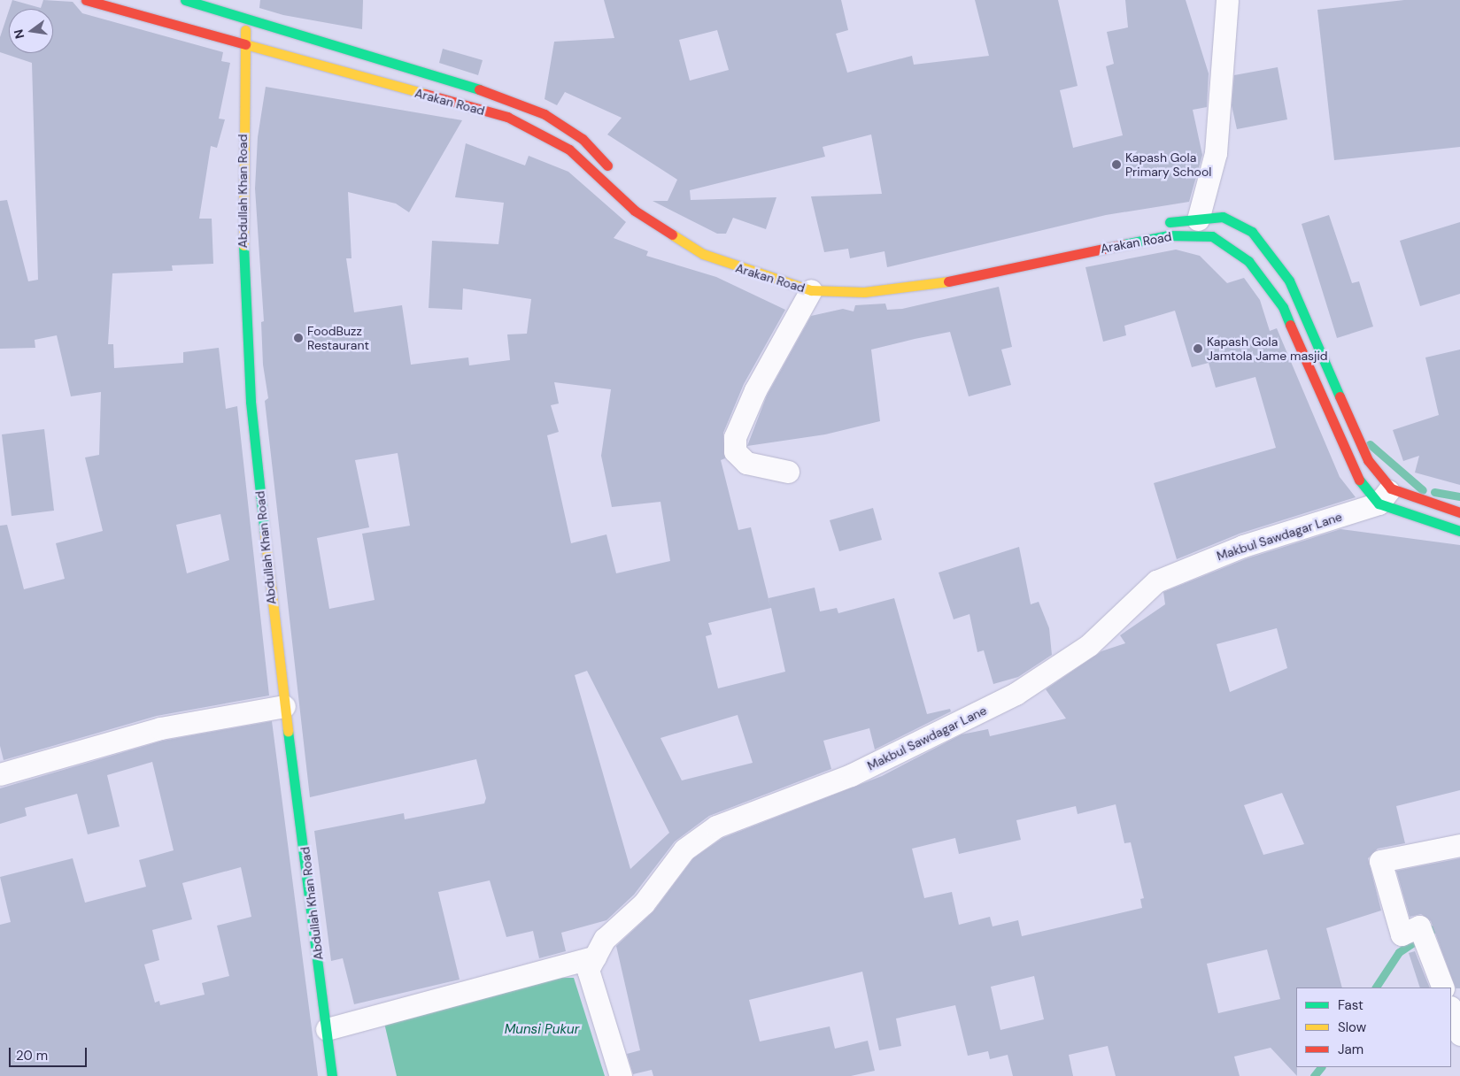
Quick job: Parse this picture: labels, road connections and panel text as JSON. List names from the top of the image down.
{
  "streets": {
    "main road": ["Arakan Road", "Abdullah Khan Road"],
    "street": ["Makbul Sawdagar Lane"]
  },
  "crossings": [
    ["Arakan Road", "Abdullah Khan Road"],
    ["Arakan Road", "Makbul Sawdagar Lane"]
  ],
  "water": ["Munsi Pukur"],
  "places": ["Kapash Gola Primary School", "FoodBuzz Restaurant", "Kapash Gola Jamtola Jame masjid"],
  "legend": ["Fast", "Slow", "Jam"],
  "scale_bar": "20 m",
  "north": "left"
}
